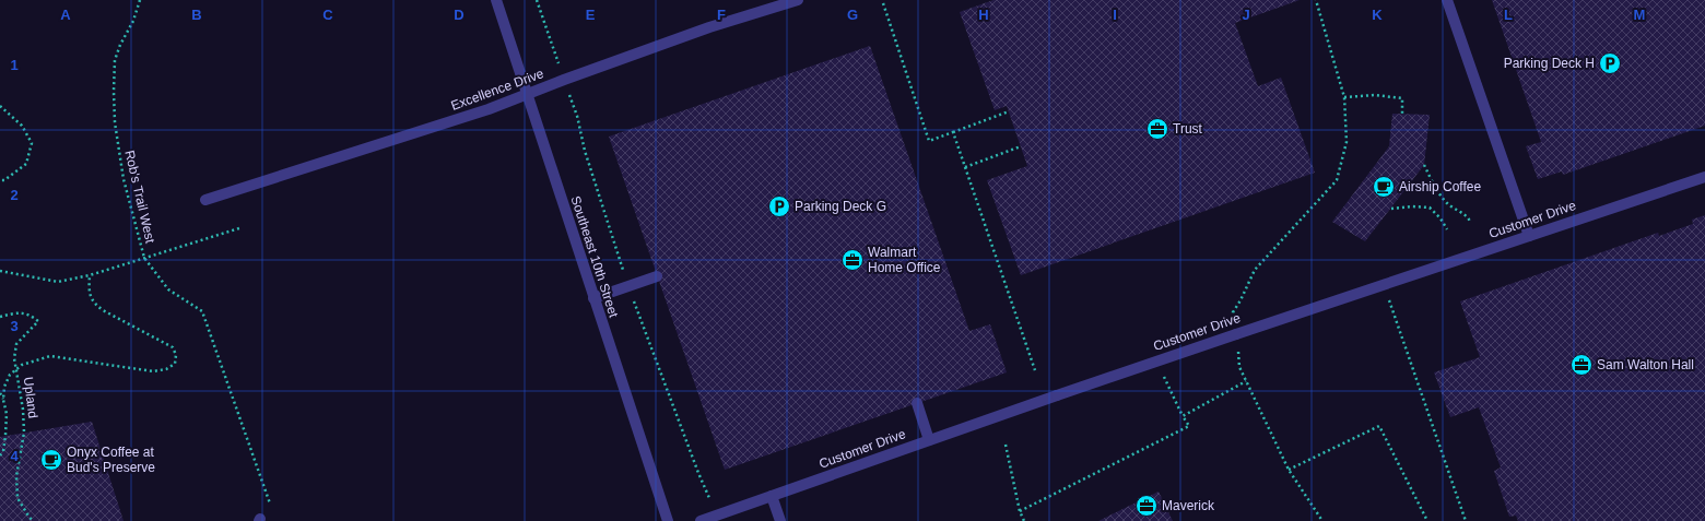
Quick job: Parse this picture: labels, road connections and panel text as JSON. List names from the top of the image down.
{
  "streets": {
    "street": ["Excellence Drive", "Customer Drive", "Southeast 10th Street"],
    "path": ["Rob's Trail West", "Upland"]
  },
  "crossings": [
    ["Excellence Drive", "Southeast 10th Street"]
  ],
  "places": {
    "parking": ["Parking Deck H", "Parking Deck G"],
    "office": [
      "Trust",
      "Walmart Home Office",
      "Sam Walton Hall",
      "Maverick"
    ],
    "cafe": ["Airship Coffee", "Onyx Coffee at Bud's Preserve"]
  },
  "grid": {
    "columns": [
      "A",
      "B",
      "C",
      "D",
      "E",
      "F",
      "G",
      "H",
      "I",
      "J",
      "K",
      "L",
      "M"
    ],
    "rows": [
      "1",
      "2",
      "3",
      "4"
    ]
  }
}
